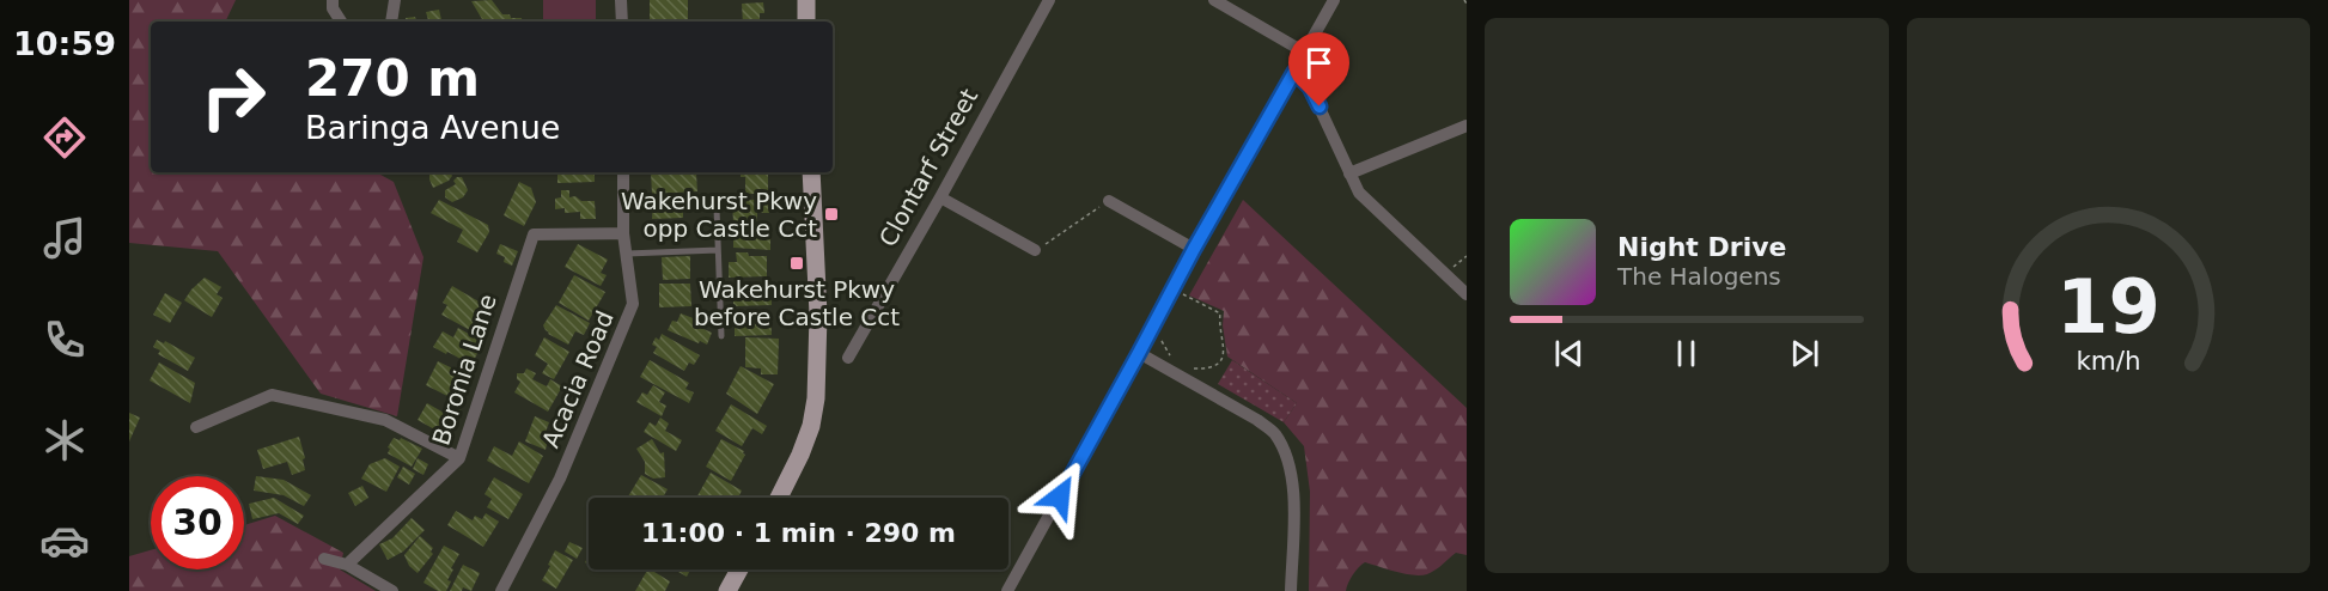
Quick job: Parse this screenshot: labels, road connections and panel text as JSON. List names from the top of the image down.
{
  "streets": {
    "street": ["Clontarf Street", "Boronia Lane", "Acacia Road"]
  },
  "crossings": [
    ["Boronia Lane", "Acacia Road"]
  ],
  "places": {
    "transit": ["Wakehurst Pkwy opp Castle Cct", "Wakehurst Pkwy before Castle Cct"]
  },
  "page": {
    "tabs": "10:59",
    "turn": ["270 m", "Baringa Avenue"],
    "song": ["Night Drive", "The Halogens"],
    "limit": "30",
    "trip": "11:00 · 1 min · 290 m",
    "gauge": ["19", "km/h"]
  }
}
